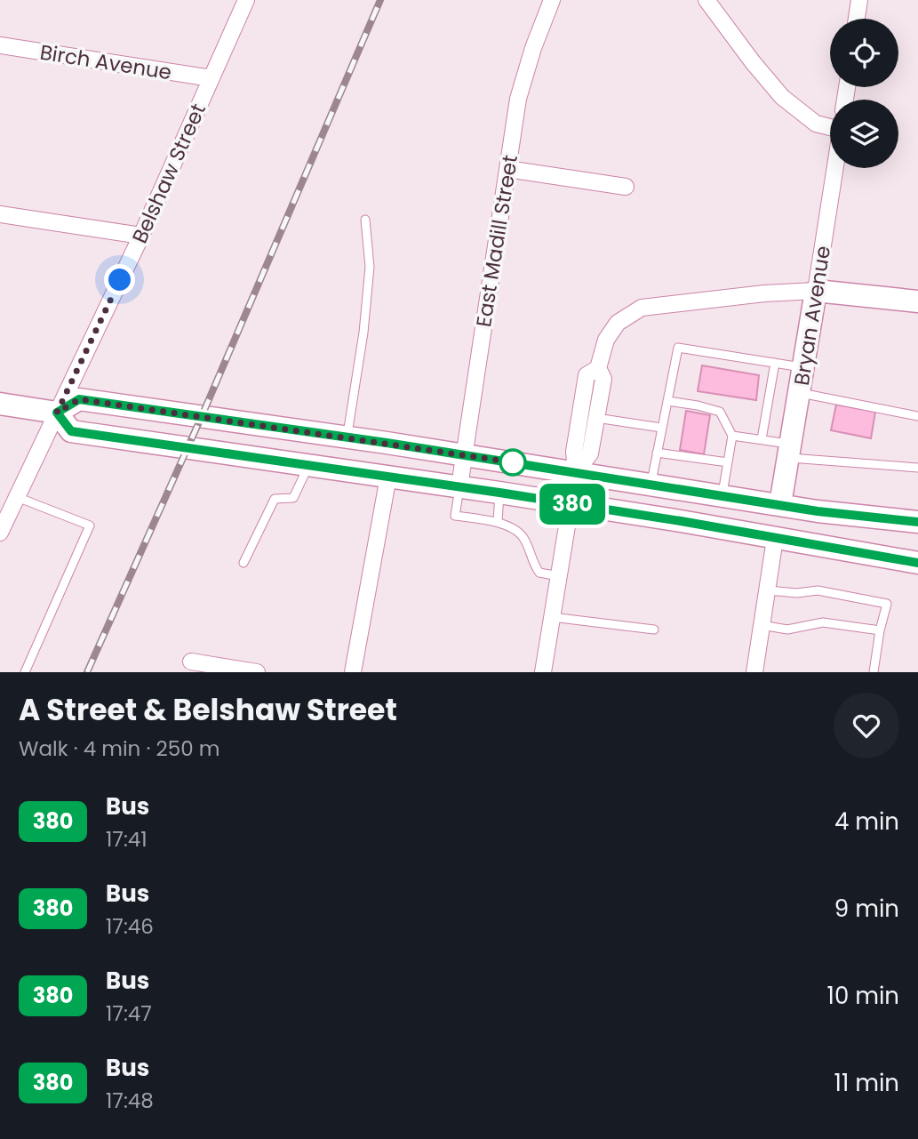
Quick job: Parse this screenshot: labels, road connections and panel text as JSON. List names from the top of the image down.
{
  "streets": {
    "main road": ["Bryan Avenue"],
    "street": ["Birch Avenue", "Belshaw Street", "East Madill Street"]
  },
  "crossings": [
    ["Birch Avenue", "Belshaw Street"]
  ],
  "lines": ["bus line 380"],
  "page": {
    "on_map": "380",
    "heading": ["A Street & Belshaw Street", "Walk · 4 min · 250 m"],
    "list": [
      {
        "mark": "380",
        "name": "Bus",
        "note": "17:41",
        "value": "4 min"
      },
      {
        "mark": "380",
        "name": "Bus",
        "note": "17:46",
        "value": "9 min"
      },
      {
        "mark": "380",
        "name": "Bus",
        "note": "17:47",
        "value": "10 min"
      },
      {
        "mark": "380",
        "name": "Bus",
        "note": "17:48",
        "value": "11 min"
      }
    ]
  }
}
